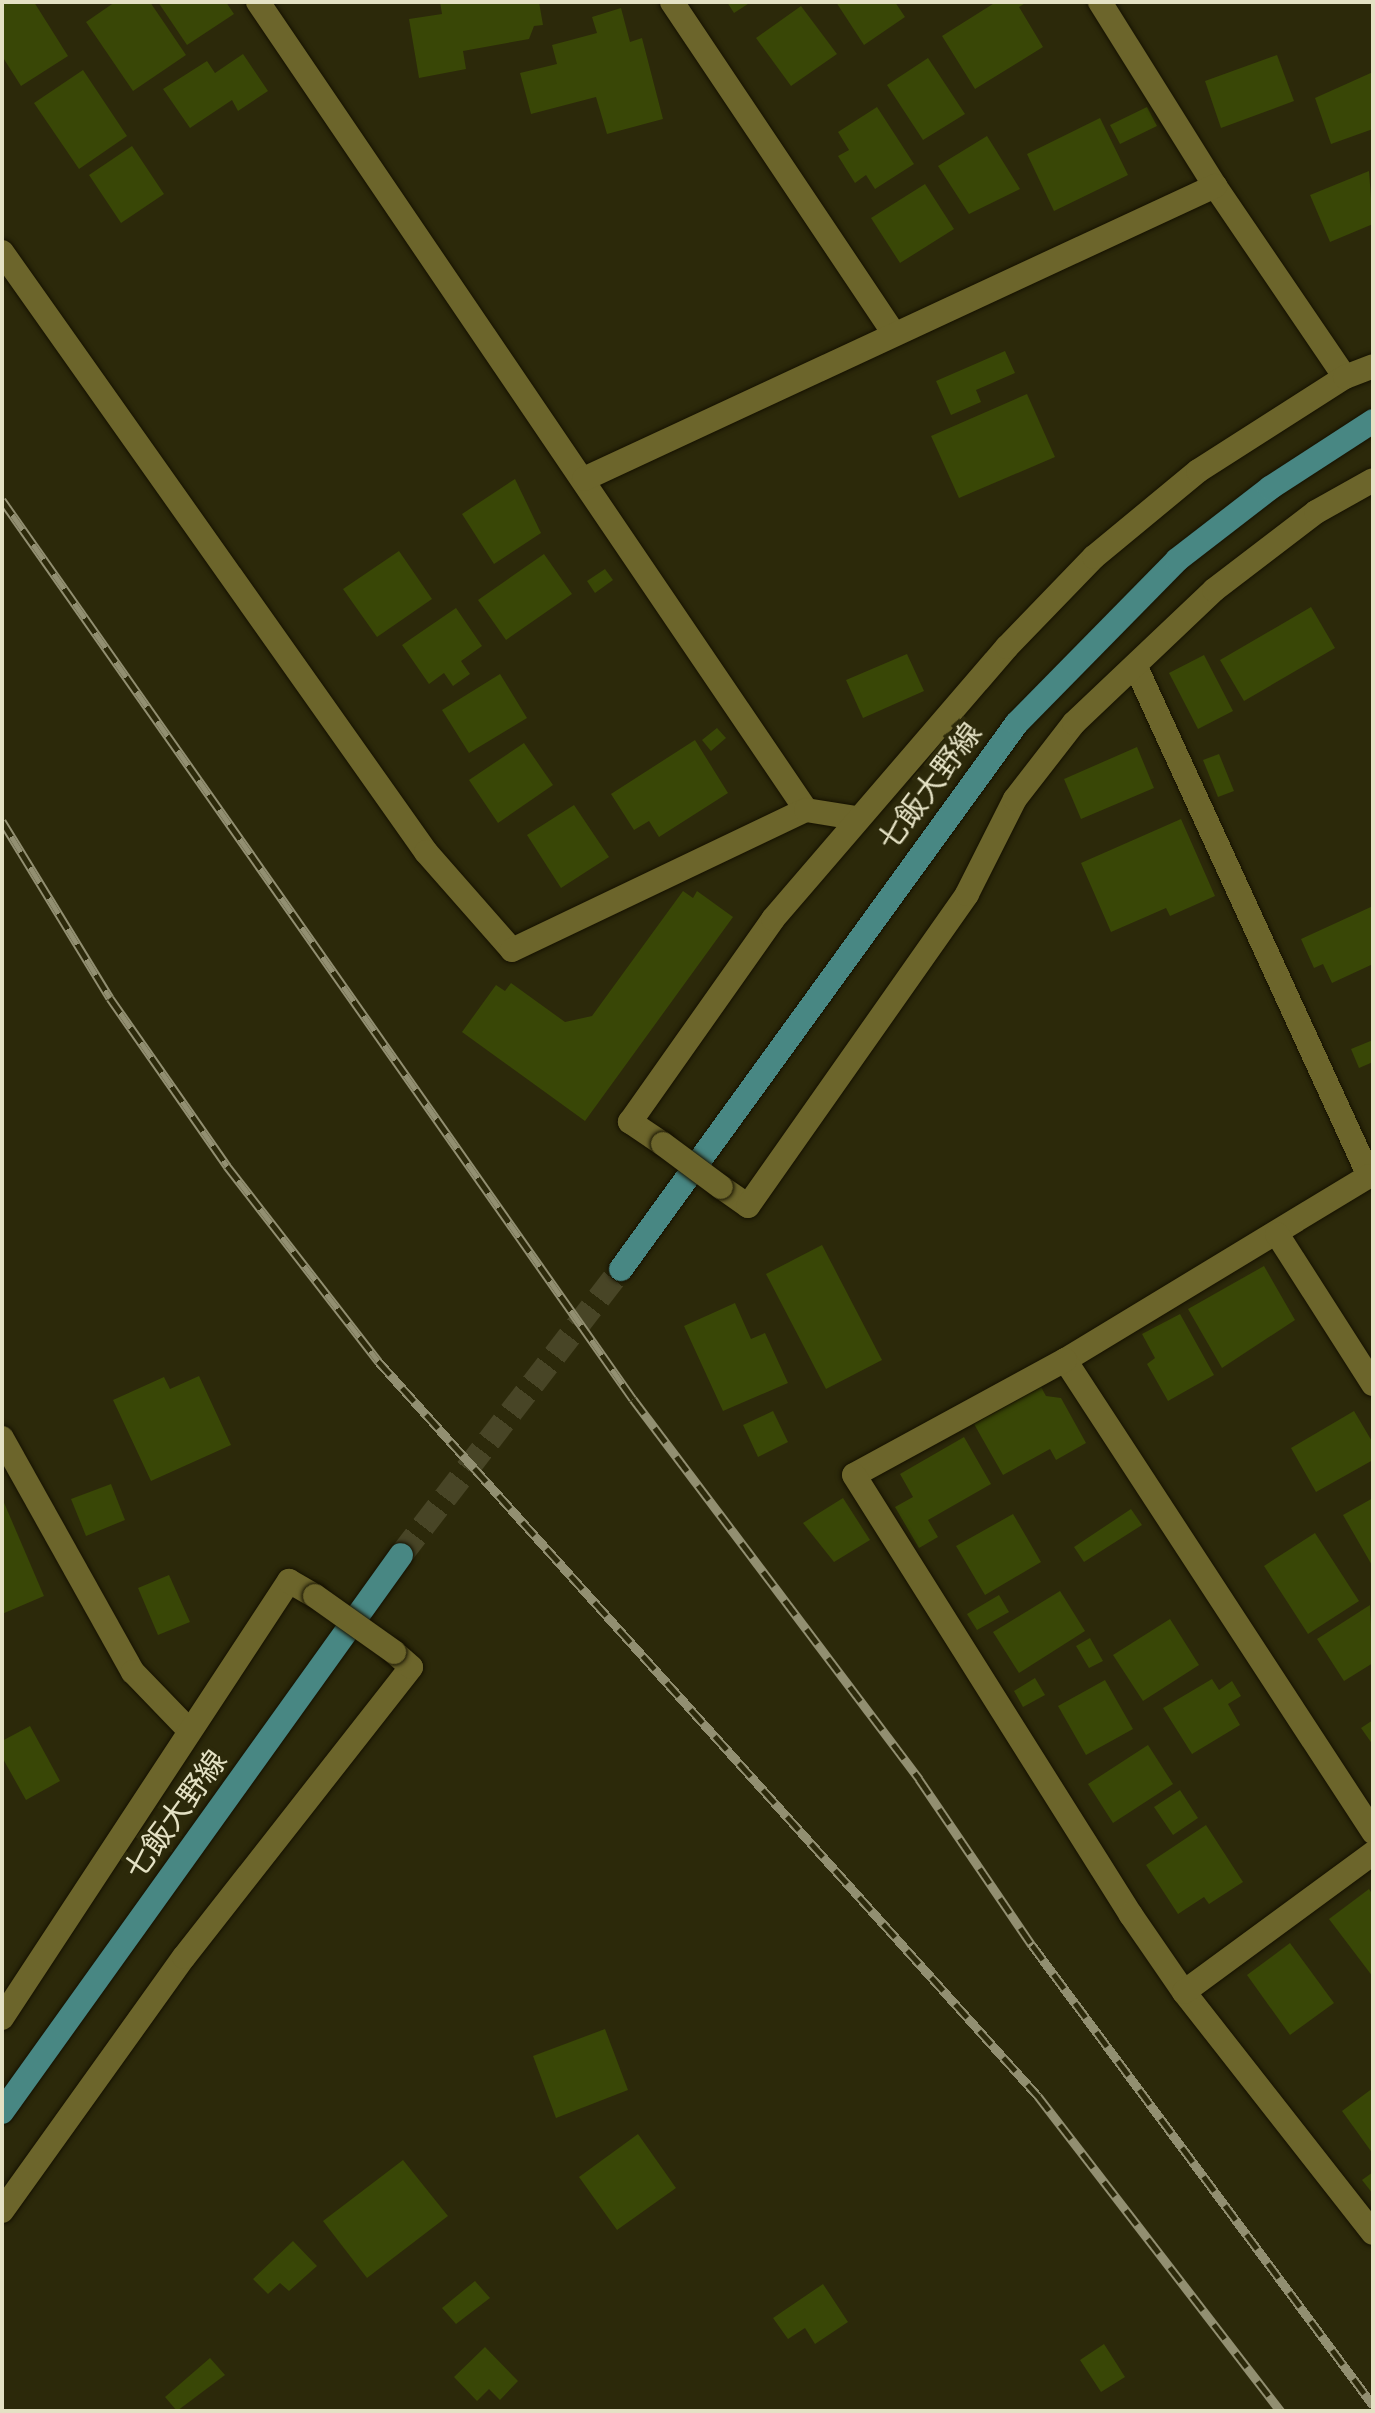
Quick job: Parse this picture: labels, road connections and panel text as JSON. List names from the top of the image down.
{
  "streets": {
    "main road": ["七飯大野線"]
  }
}
